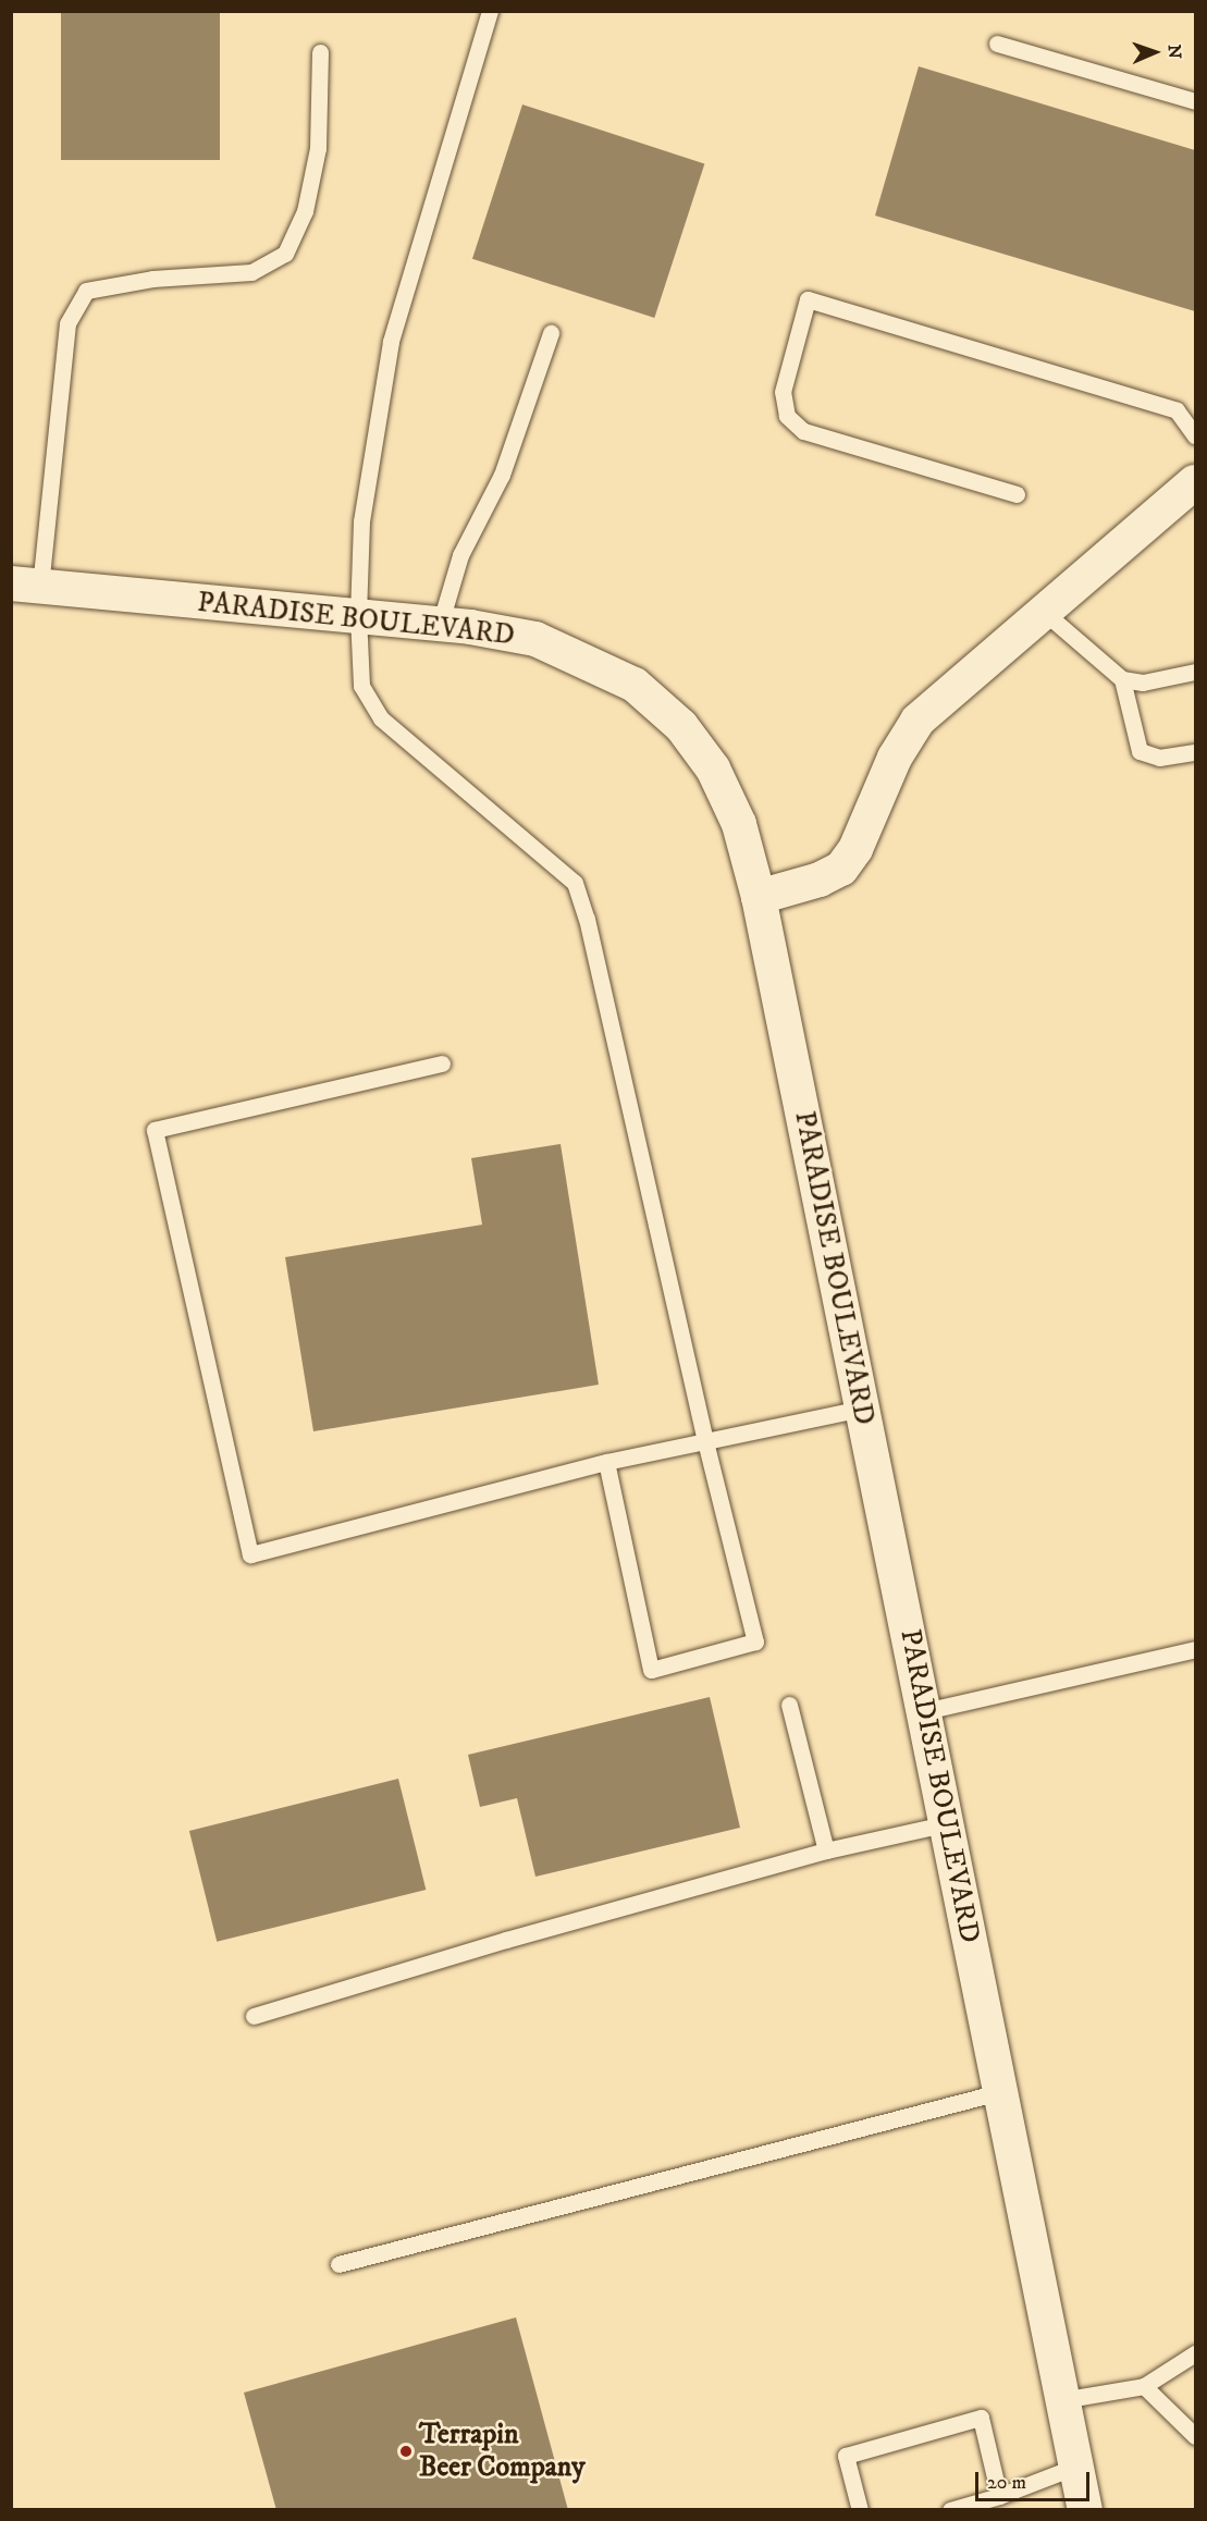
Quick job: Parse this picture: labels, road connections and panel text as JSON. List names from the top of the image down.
{
  "streets": {
    "street": ["PARADISE BOULEVARD"]
  },
  "places": ["Terrapin Beer Company"],
  "scale_bar": "20 m",
  "north": "right"
}
